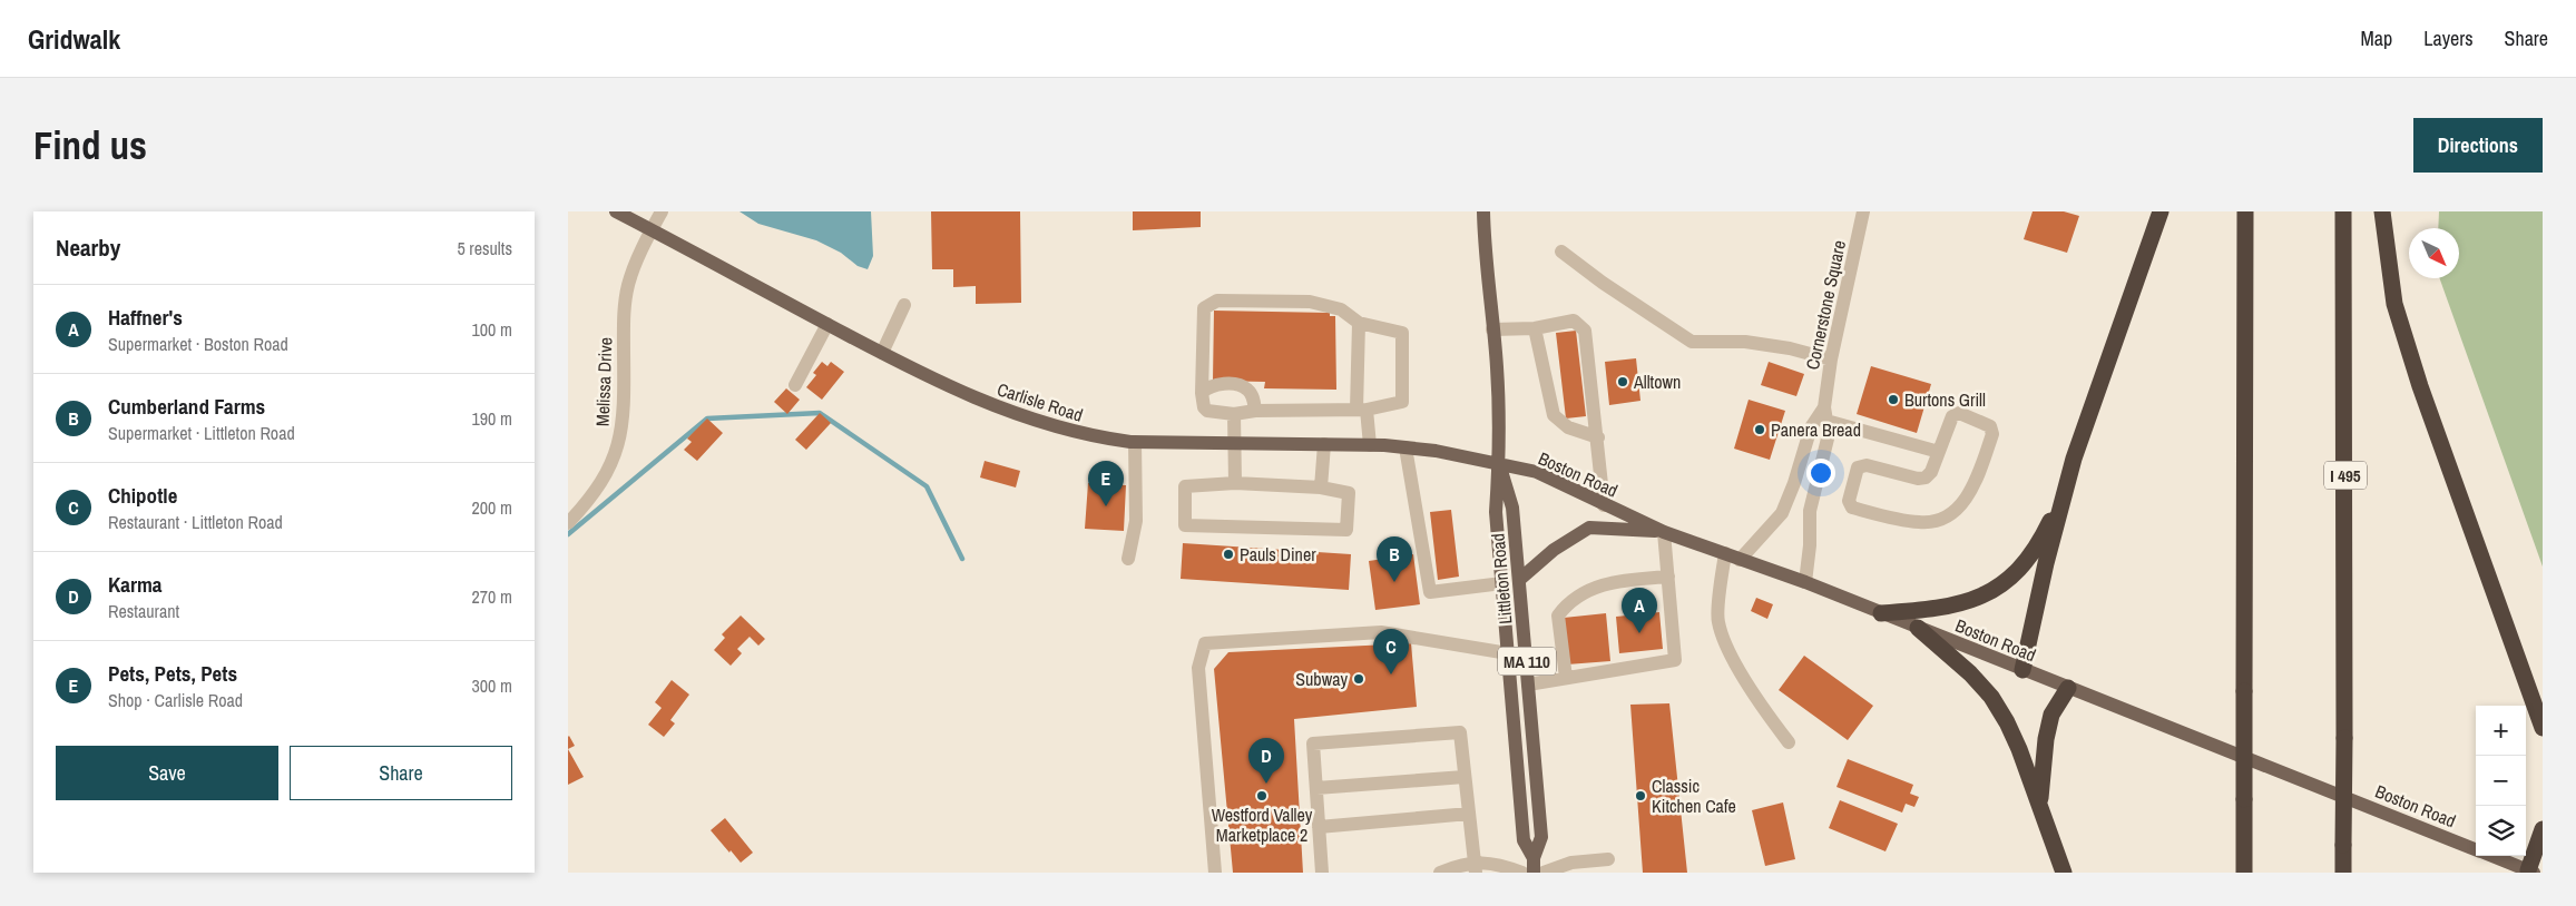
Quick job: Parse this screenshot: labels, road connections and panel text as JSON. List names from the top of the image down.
{
  "streets": {
    "highway": ["I 495"],
    "main road": [
      "Carlisle Road",
      "Boston Road",
      "Littleton Road",
      "MA 110"
    ],
    "street": ["Cornerstone Square", "Melissa Drive"]
  },
  "crossings": [
    ["Cornerstone Square", "Boston Road"],
    ["Melissa Drive", "Carlisle Road"],
    ["Carlisle Road", "Boston Road"],
    ["Carlisle Road", "Littleton Road"],
    ["Boston Road", "Littleton Road"]
  ],
  "places": [
    "Alltown",
    "Burtons Grill",
    "Panera Bread",
    "Pauls Diner",
    "Subway",
    "Westford Valley Marketplace 2",
    "Classic Kitchen Cafe"
  ],
  "north": "bottom right",
  "page": {
    "header": "Gridwalk",
    "nav": ["Map", "Layers", "Share"],
    "buttons": [
      "Directions",
      ["Save", "Share"]
    ],
    "title": "Find us",
    "heading": ["Nearby", "5 results"],
    "list": [
      {
        "mark": "A",
        "name": "Haffner's",
        "note": "Supermarket · Boston Road",
        "value": "100 m"
      },
      {
        "mark": "B",
        "name": "Cumberland Farms",
        "note": "Supermarket · Littleton Road",
        "value": "190 m"
      },
      {
        "mark": "C",
        "name": "Chipotle",
        "note": "Restaurant · Littleton Road",
        "value": "200 m"
      },
      {
        "mark": "D",
        "name": "Karma",
        "note": "Restaurant",
        "value": "270 m"
      },
      {
        "mark": "E",
        "name": "Pets, Pets, Pets",
        "note": "Shop · Carlisle Road",
        "value": "300 m"
      }
    ],
    "pins": [
      "E",
      "B",
      "A",
      "C",
      "D"
    ],
    "map_buttons": ["+", "−"]
  }
}
